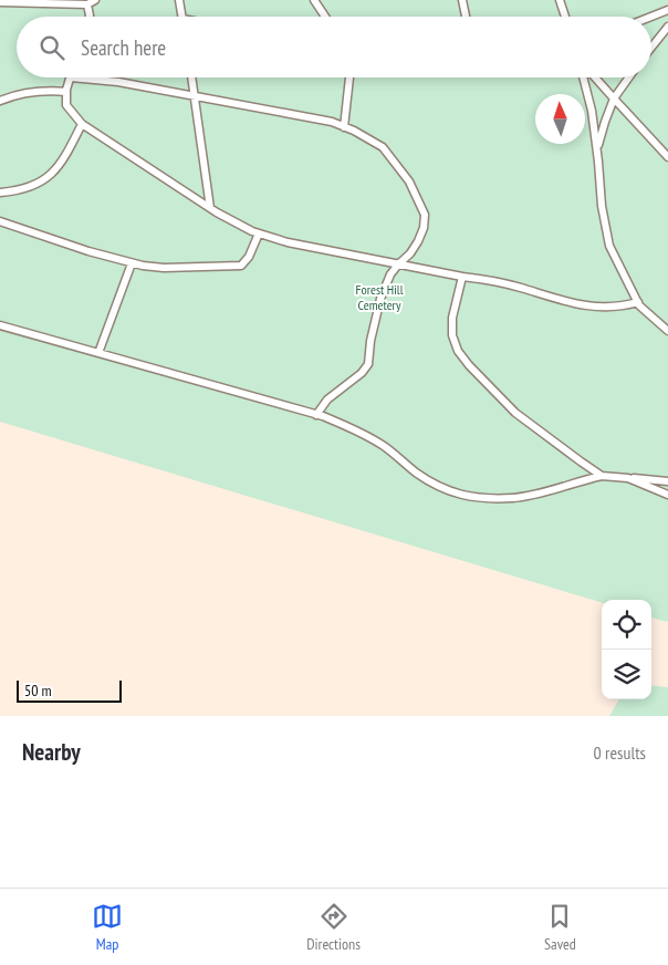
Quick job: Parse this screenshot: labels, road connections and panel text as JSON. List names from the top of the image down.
{
  "parks": ["Forest Hill Cemetery"],
  "scale_bar": "50 m",
  "north": "top",
  "page": {
    "search": "Search here",
    "scale": "50 m",
    "heading": ["Nearby", "0 results"],
    "nav": ["Map", "Directions", "Saved"]
  }
}
